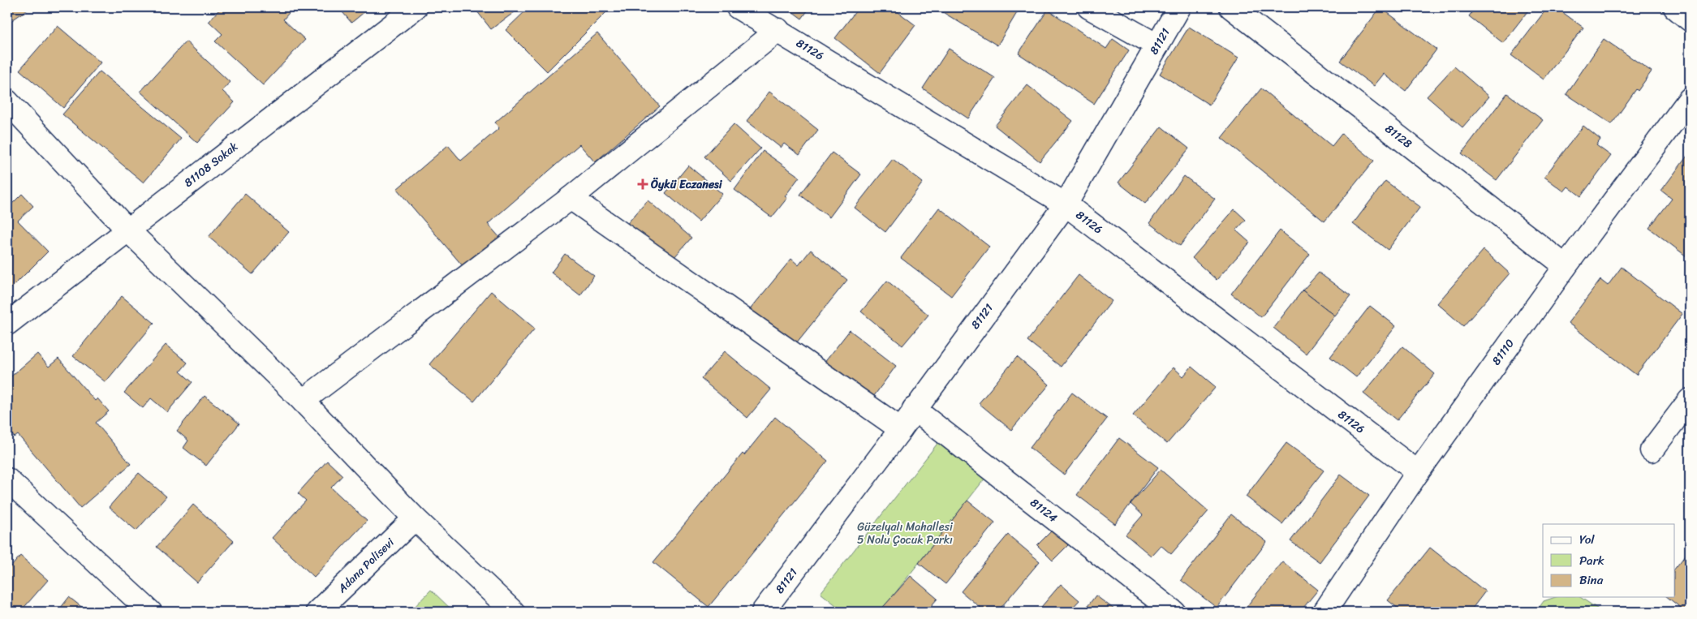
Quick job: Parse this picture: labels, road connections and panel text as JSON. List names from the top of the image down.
{
  "streets": {
    "street": [
      "81121",
      "81126",
      "81128",
      "81108 Sokak",
      "81110",
      "81124",
      "Adana Polisevi"
    ]
  },
  "crossings": [
    ["81121", "81126"],
    ["81121", "81124"],
    ["81126", "81110"],
    ["81128", "81110"]
  ],
  "parks": ["Güzelyalı Mahallesi 5 Nolu Çocuk Parkı"],
  "places": {
    "health": ["Öykü Eczanesi"]
  },
  "legend": ["Yol", "Park", "Bina"]
}
